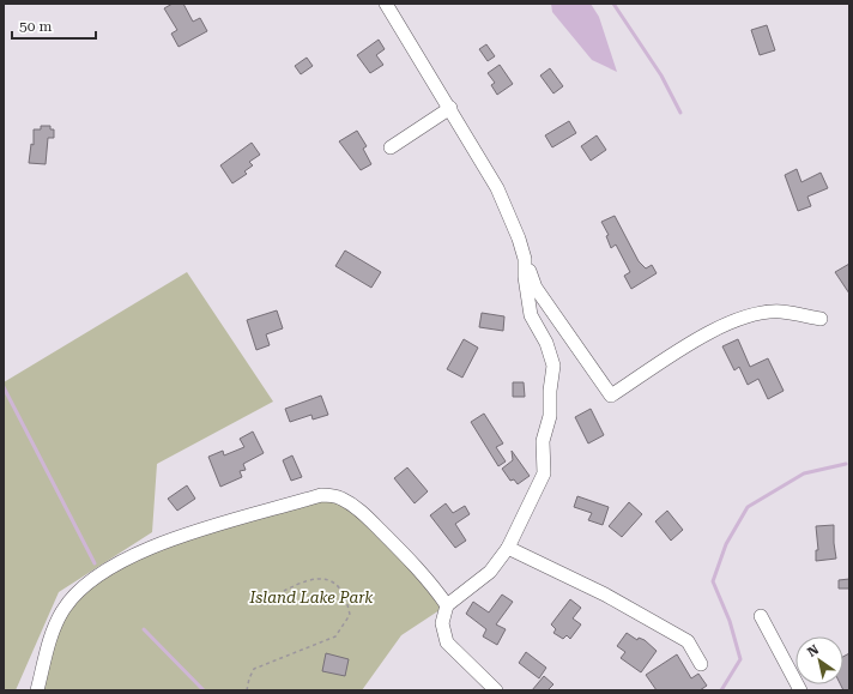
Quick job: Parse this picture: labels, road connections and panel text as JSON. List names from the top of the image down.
{
  "parks": ["Island Lake Park"],
  "scale_bar": "50 m",
  "north": "top left"
}
